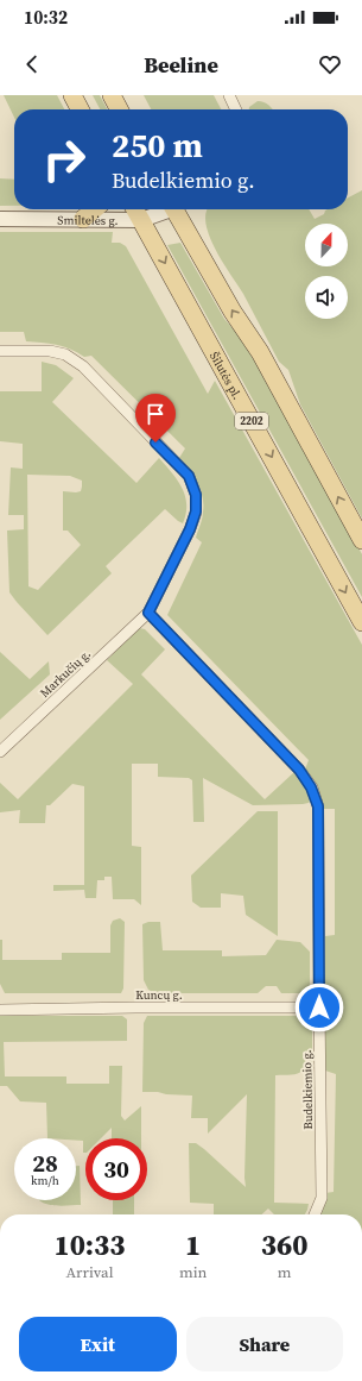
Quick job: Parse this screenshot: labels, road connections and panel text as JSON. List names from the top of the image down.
{
  "streets": {
    "main road": ["Šilutės pl.", "2202"],
    "street": [
      "Smiltelės g.",
      "Markučių g.",
      "Kuncų g.",
      "Budelkiemio g."
    ]
  },
  "crossings": [
    ["Smiltelės g.", "Šilutės pl."],
    ["Markučių g.", "Budelkiemio g."],
    ["Kuncų g.", "Budelkiemio g."]
  ],
  "north": "top",
  "page": {
    "status": "10:32",
    "header": "Beeline",
    "turn": ["250 m", "Budelkiemio g."],
    "speed": "28 km/h",
    "limit": "30",
    "eta": [
      "10:33",
      "Arrival",
      "1",
      "min",
      "360",
      "m"
    ],
    "buttons": ["Exit", "Share"]
  }
}
